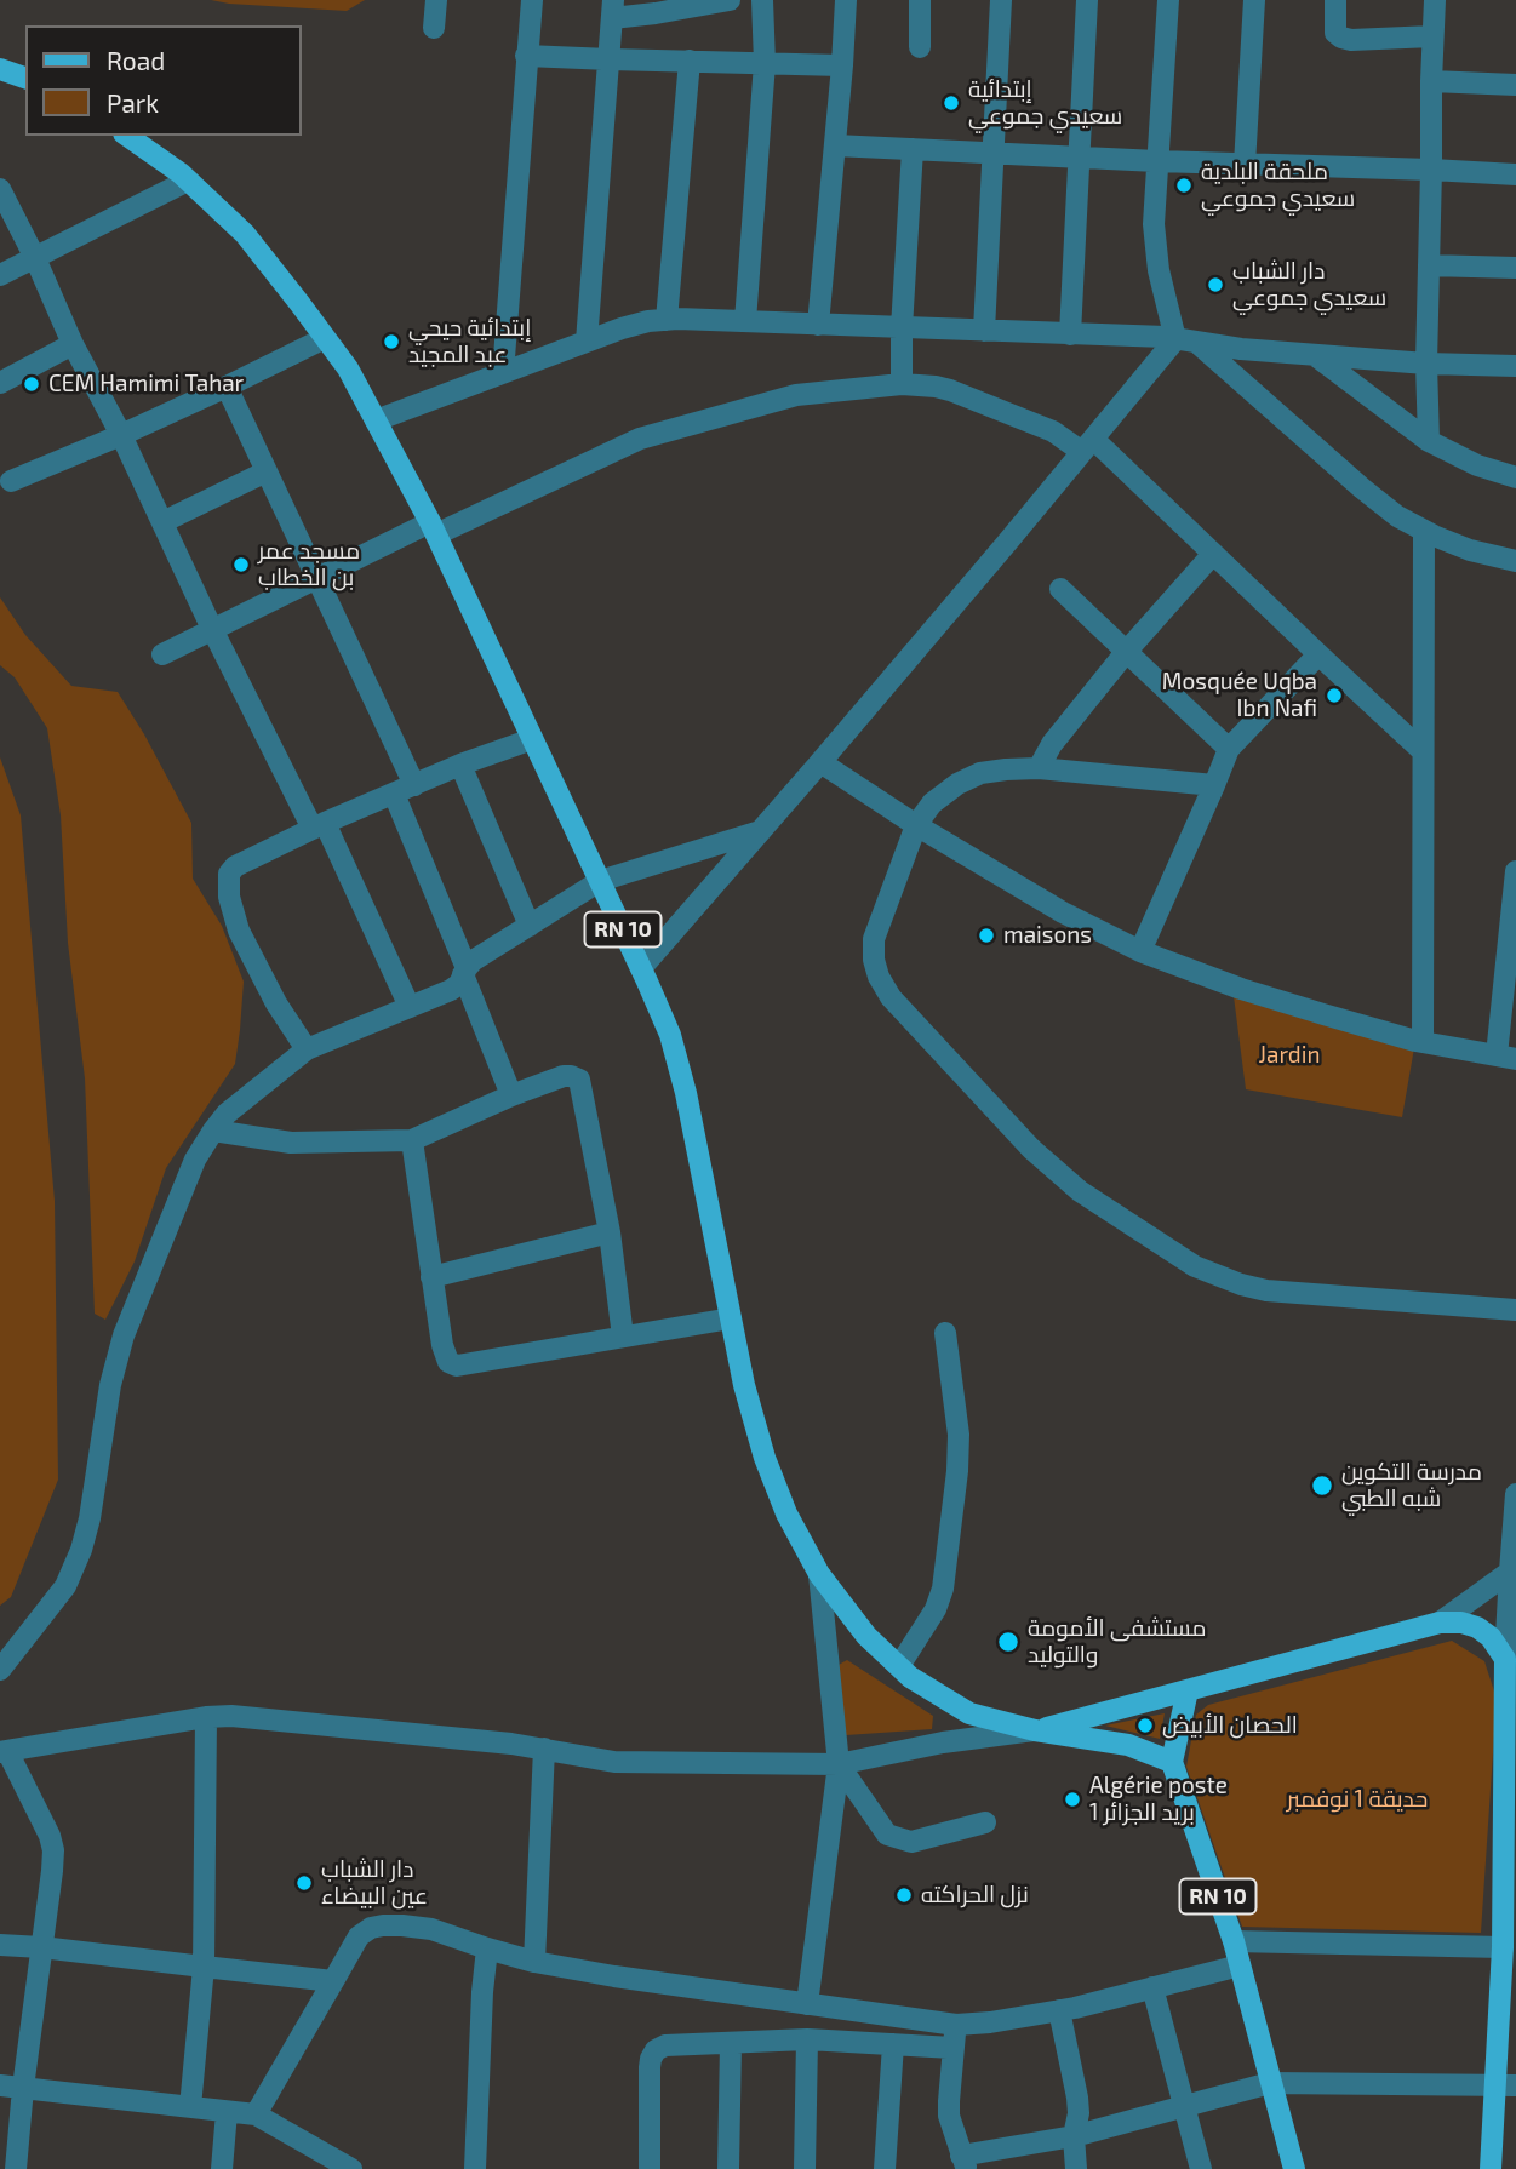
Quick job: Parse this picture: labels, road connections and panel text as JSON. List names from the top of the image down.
{
  "streets": {
    "main road": ["RN 10"]
  },
  "parks": ["Jardin", "حديقة 1 نوفمبر"],
  "places": [
    "إبتدائية سعيدي جموعي",
    "ملحقة البلدية سعيدي جموعي",
    "دار الشباب سعيدي جموعي",
    "إبتدائية حيحي عبد المجيد",
    "CEM Hamimi Tahar",
    "مسجد عمر بن الخطاب",
    "Mosquée Uqba Ibn Nafi",
    "maisons",
    "مدرسة التكوين شبه الطبي",
    "مستشفى الأمومة والتوليد",
    "الحصان الأبيض",
    "Algérie poste 1 بريد الجزائر",
    "دار الشباب عين البيضاء",
    "نزل الحراكته"
  ],
  "legend": ["Road", "Park"]
}
